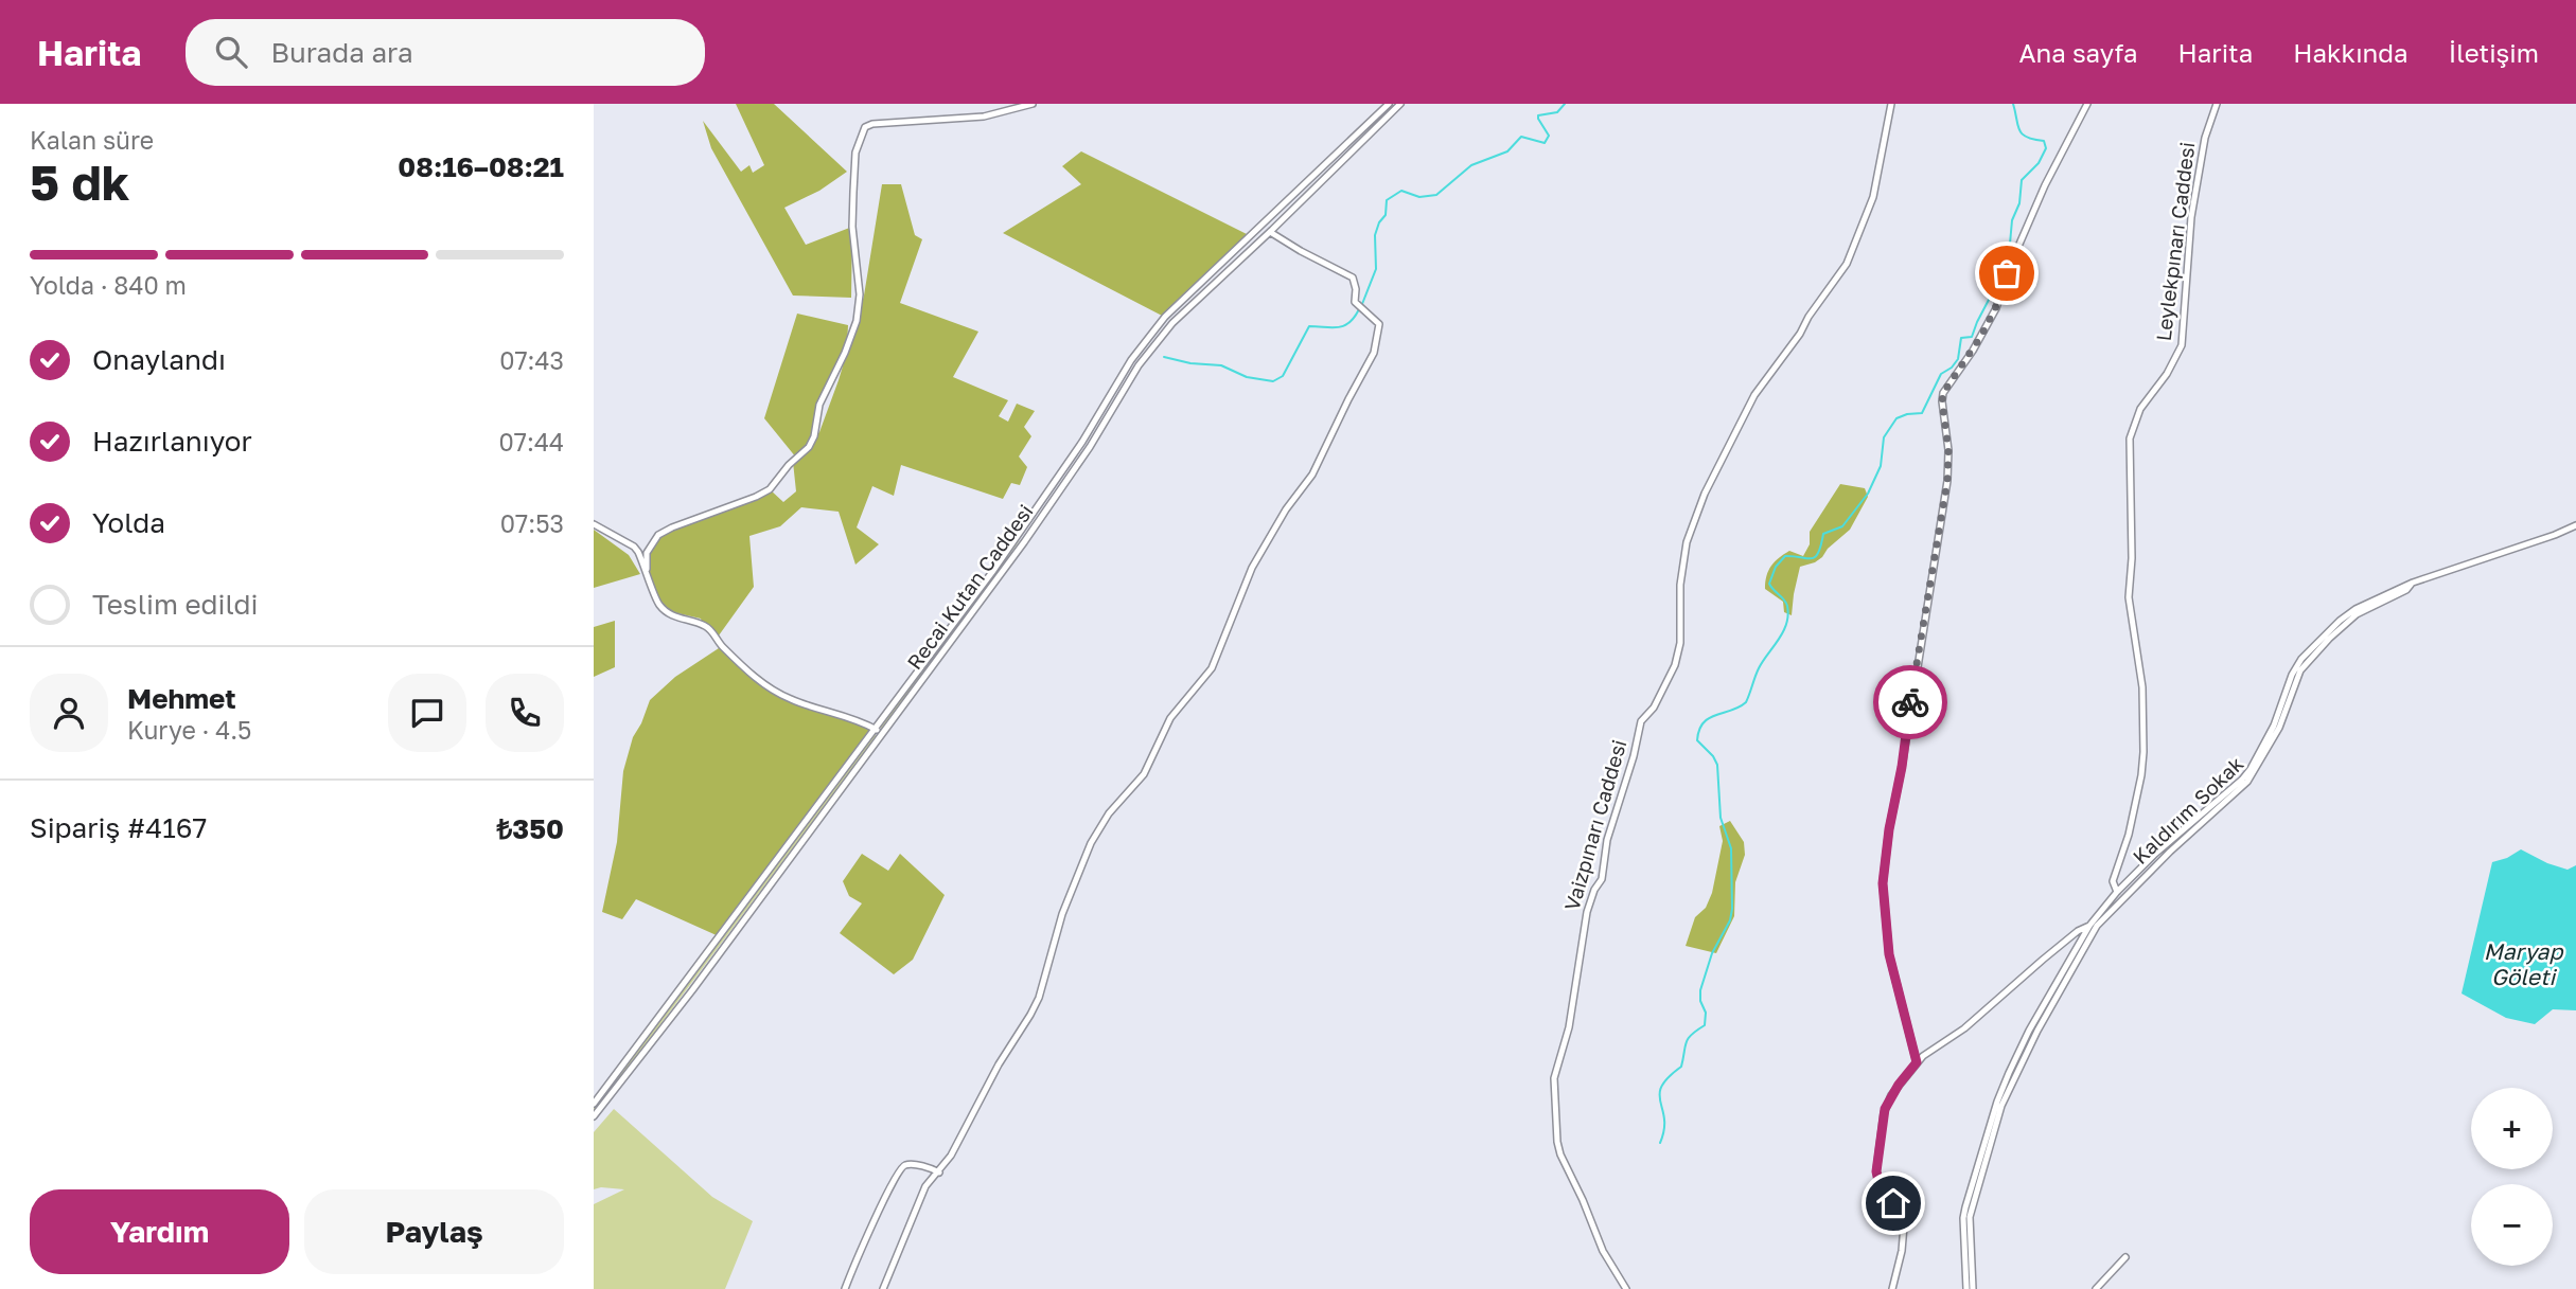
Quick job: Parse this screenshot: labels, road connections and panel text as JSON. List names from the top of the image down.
{
  "streets": {
    "street": [
      "Leylekpınarı Caddesi",
      "Recai Kutan Caddesi",
      "Kaldırım Sokak",
      "Vaizpınarı Caddesi"
    ]
  },
  "crossings": [
    ["Leylekpınarı Caddesi", "Kaldırım Sokak"]
  ],
  "water": ["Maryap Göleti"],
  "page": {
    "header": "Harita",
    "search": "Burada ara",
    "nav": [
      "Ana sayfa",
      "Harita",
      "Hakkında",
      "İletişim"
    ],
    "heading": ["5 dk", "Kalan süre", "08:16–08:21"],
    "panel": [
      "Mehmet",
      "Kurye · 4.5",
      "Sipariş #4167",
      "₺350"
    ],
    "bar": "Yolda · 840 m",
    "list": [
      ["Onaylandı", "07:43"],
      ["Hazırlanıyor", "07:44"],
      ["Yolda", "07:53"],
      "Teslim edildi"
    ],
    "map_buttons": ["+", "−"],
    "buttons": ["Yardım", "Paylaş"]
  }
}
